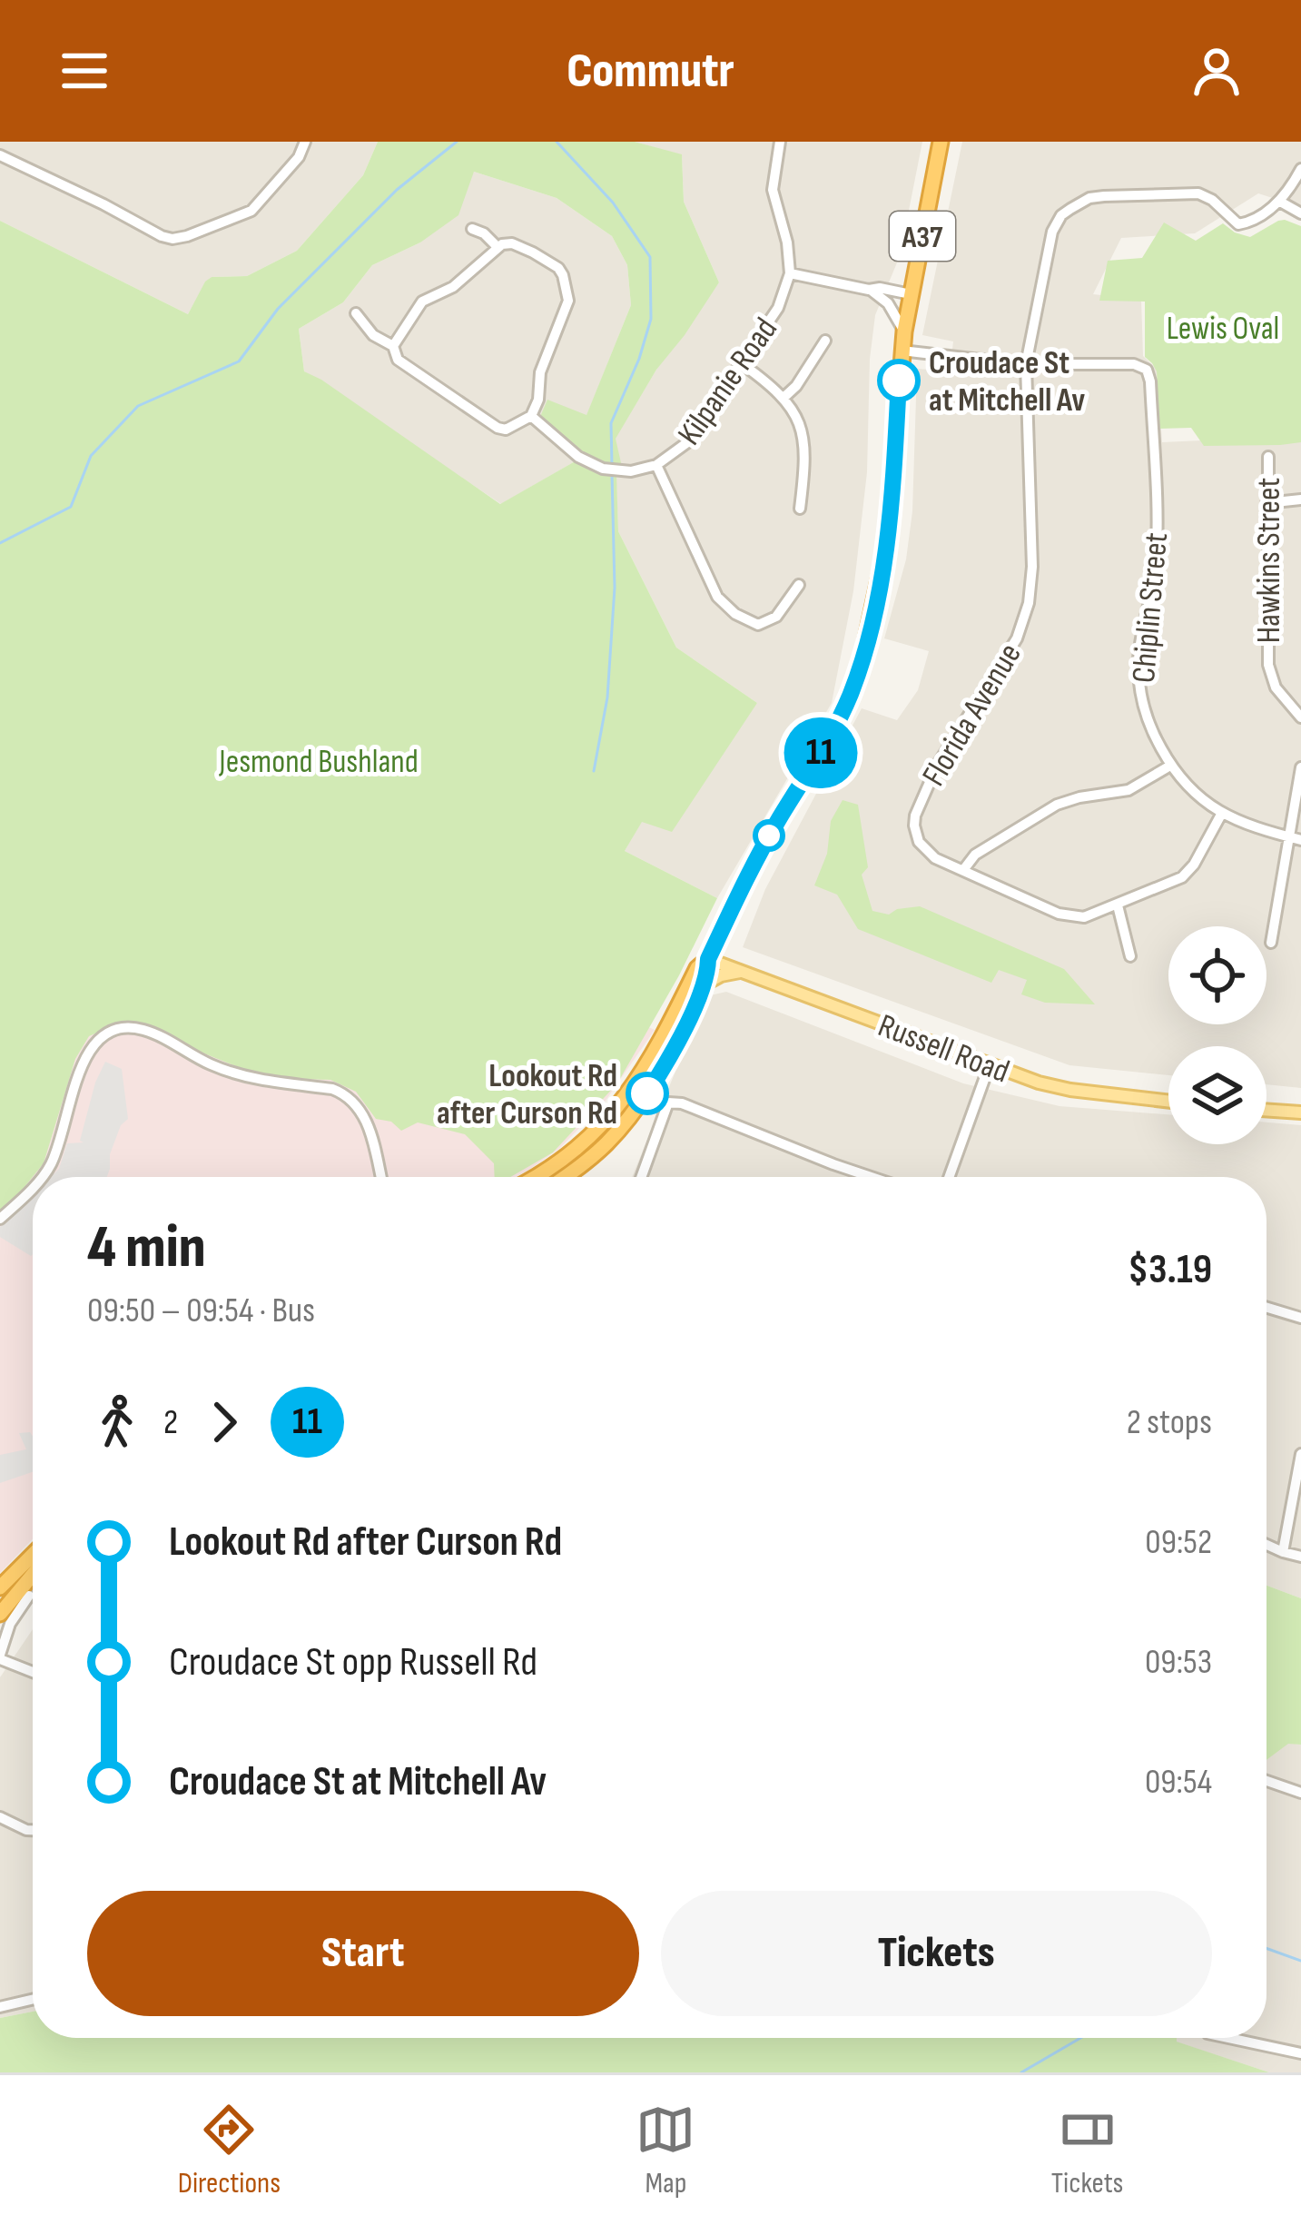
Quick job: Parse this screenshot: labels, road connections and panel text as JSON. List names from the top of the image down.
{
  "streets": {
    "highway": ["A37"],
    "main road": ["Russell Road"],
    "street": [
      "Kilpanie Road",
      "Hawkins Street",
      "Chiplin Street",
      "Florida Avenue"
    ]
  },
  "crossings": [
    ["A37", "Russell Road"],
    ["Chiplin Street", "Florida Avenue"]
  ],
  "parks": ["Lewis Oval", "Jesmond Bushland"],
  "places": ["Croudace St at Mitchell Av", "Lookout Rd after Curson Rd"],
  "lines": ["bus line 11"],
  "page": {
    "header": "Commutr",
    "on_map": "11",
    "heading": ["4 min", "09:50 – 09:54 · Bus", "$3.19"],
    "legs": ["2", "11", "2 stops"],
    "list": [
      {
        "name": "Lookout Rd after Curson Rd",
        "value": "09:52"
      },
      {
        "name": "Croudace St opp Russell Rd",
        "value": "09:53"
      },
      {
        "name": "Croudace St at Mitchell Av",
        "value": "09:54"
      }
    ],
    "buttons": ["Start", "Tickets"],
    "tabs": ["Directions", "Map", "Tickets"]
  }
}
